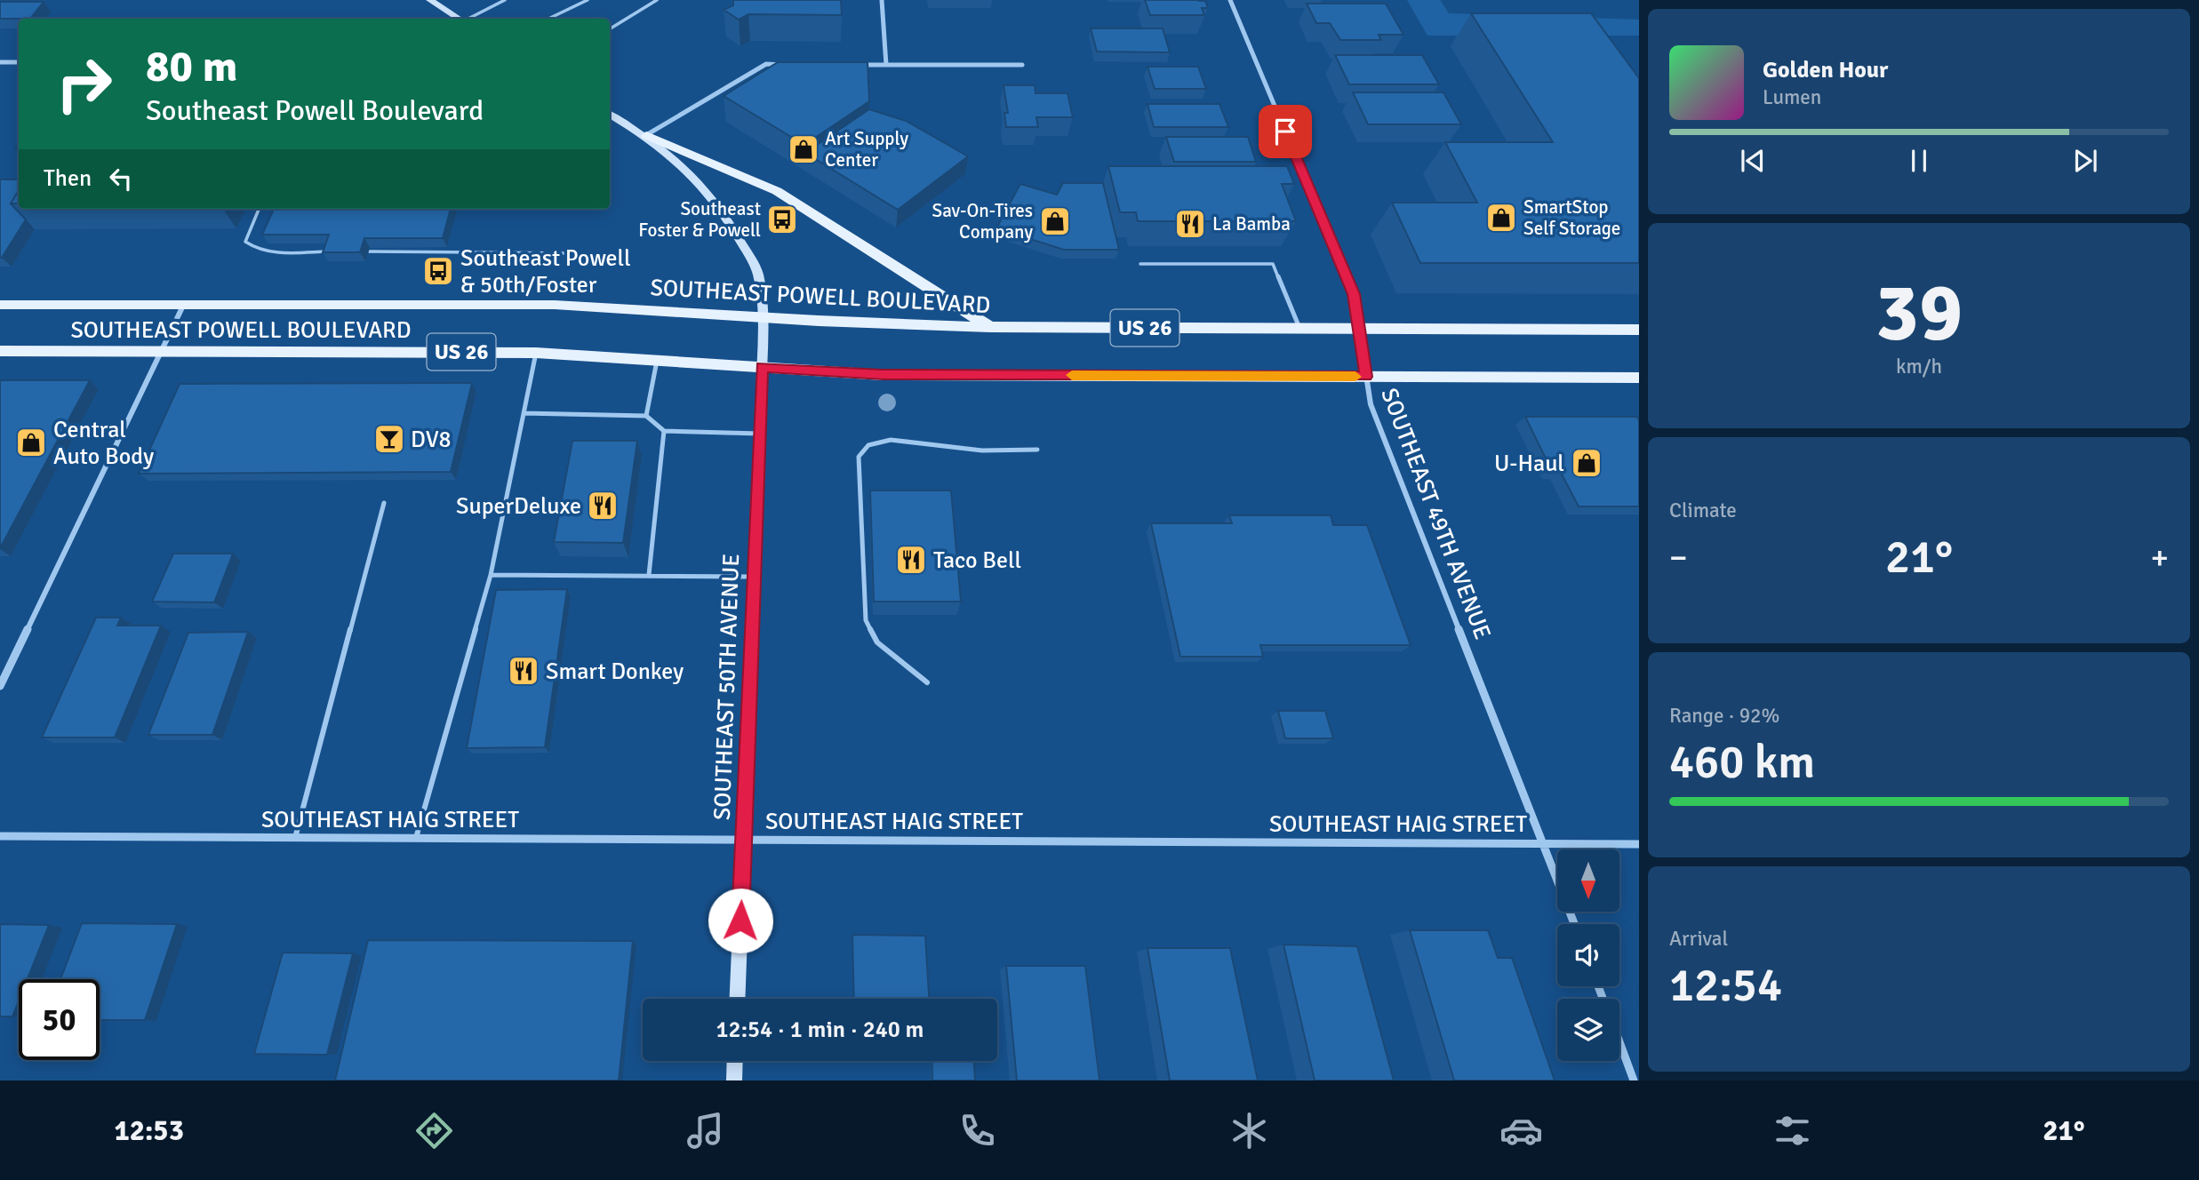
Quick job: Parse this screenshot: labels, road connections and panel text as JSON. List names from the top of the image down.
{
  "streets": {
    "main road": ["SOUTHEAST POWELL BOULEVARD", "US 26", "SOUTHEAST 50TH AVENUE"],
    "street": ["SOUTHEAST 49TH AVENUE", "SOUTHEAST HAIG STREET"]
  },
  "crossings": [
    ["SOUTHEAST POWELL BOULEVARD", "SOUTHEAST 49TH AVENUE"],
    ["SOUTHEAST POWELL BOULEVARD", "SOUTHEAST 50TH AVENUE"],
    ["SOUTHEAST 49TH AVENUE", "SOUTHEAST HAIG STREET"],
    ["SOUTHEAST 50TH AVENUE", "SOUTHEAST HAIG STREET"]
  ],
  "places": {
    "shop": [
      "Art Supply Center",
      "SmartStop Self Storage",
      "Sav-On-Tires Company",
      "Central Auto Body",
      "U-Haul"
    ],
    "bus stop": ["Southeast Foster & Powell", "Southeast Powell & 50th/Foster"],
    "restaurant": [
      "La Bamba",
      "SuperDeluxe",
      "Taco Bell",
      "Smart Donkey"
    ],
    "bar": ["DV8"]
  },
  "north": "bottom",
  "page": {
    "turn": ["80 m", "Southeast Powell Boulevard"],
    "song": ["Golden Hour", "Lumen"],
    "then": "Then",
    "tile": [
      ["39", "km/h"],
      "Climate",
      ["Range · 92%", "460 km"],
      ["Arrival", "12:54"]
    ],
    "heat": ["−", "21°", "+"],
    "limit": "50",
    "trip": "12:54 · 1 min · 240 m",
    "tabs": ["12:53", "21°"]
  }
}
